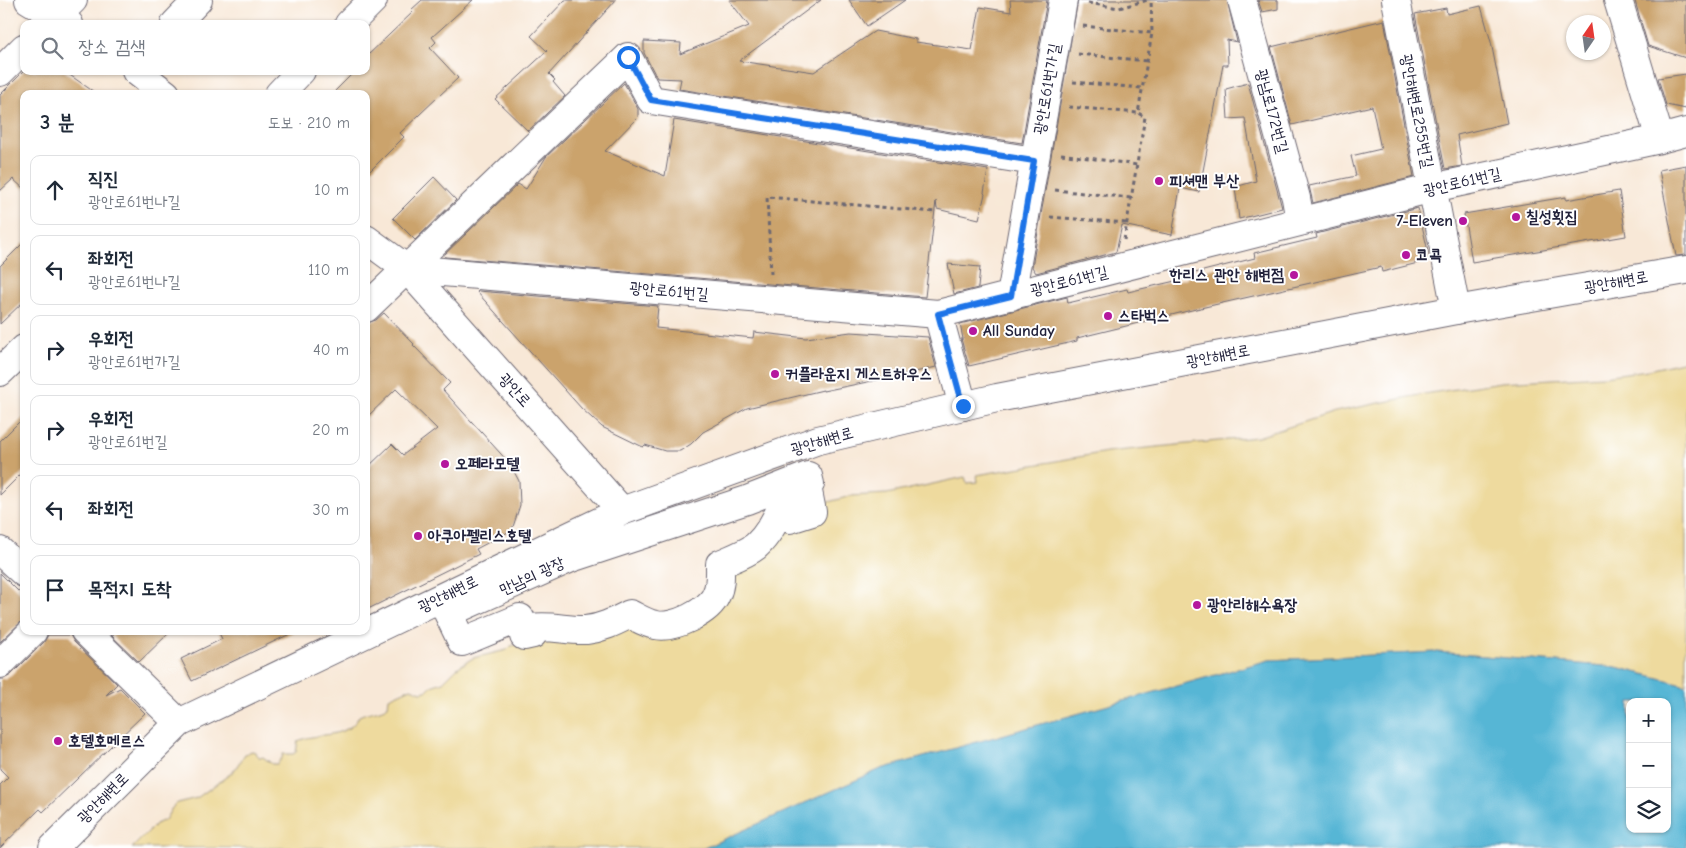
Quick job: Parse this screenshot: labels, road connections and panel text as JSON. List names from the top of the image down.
{
  "streets": {
    "street": [
      "광안로61번가길",
      "광남로172번길",
      "광안해변로255번길",
      "광안로61번길",
      "광안해변로",
      "광안로",
      "만남의 광장"
    ]
  },
  "crossings": [
    ["광안로61번가길", "광안로61번길"],
    ["광남로172번길", "광안로61번길"],
    ["광안해변로255번길", "광안로61번길"],
    ["광안해변로255번길", "광안해변로"],
    ["광안로61번길", "광안로"],
    ["광안해변로", "광안로"]
  ],
  "places": [
    "피셔맨 부산",
    "칠성횟집",
    "7-Eleven",
    "코콕",
    "한리스 관안 해변점",
    "스타벅스",
    "All Sunday",
    "커플라운지 게스트하우스",
    "오페라모텔",
    "아쿠아펠리스호텔",
    "광안리해수욕장",
    "호텔호메르스"
  ],
  "north": "top",
  "page": {
    "search": "장소 검색",
    "heading": ["3 분", "도보 · 210 m"],
    "list": [
      ["직진", "광안로61번나길", "10 m"],
      ["좌회전", "광안로61번나길", "110 m"],
      ["우회전", "광안로61번가길", "40 m"],
      ["우회전", "광안로61번길", "20 m"],
      ["좌회전", "30 m"],
      "목적지 도착"
    ],
    "map_buttons": ["+", "−"]
  }
}
